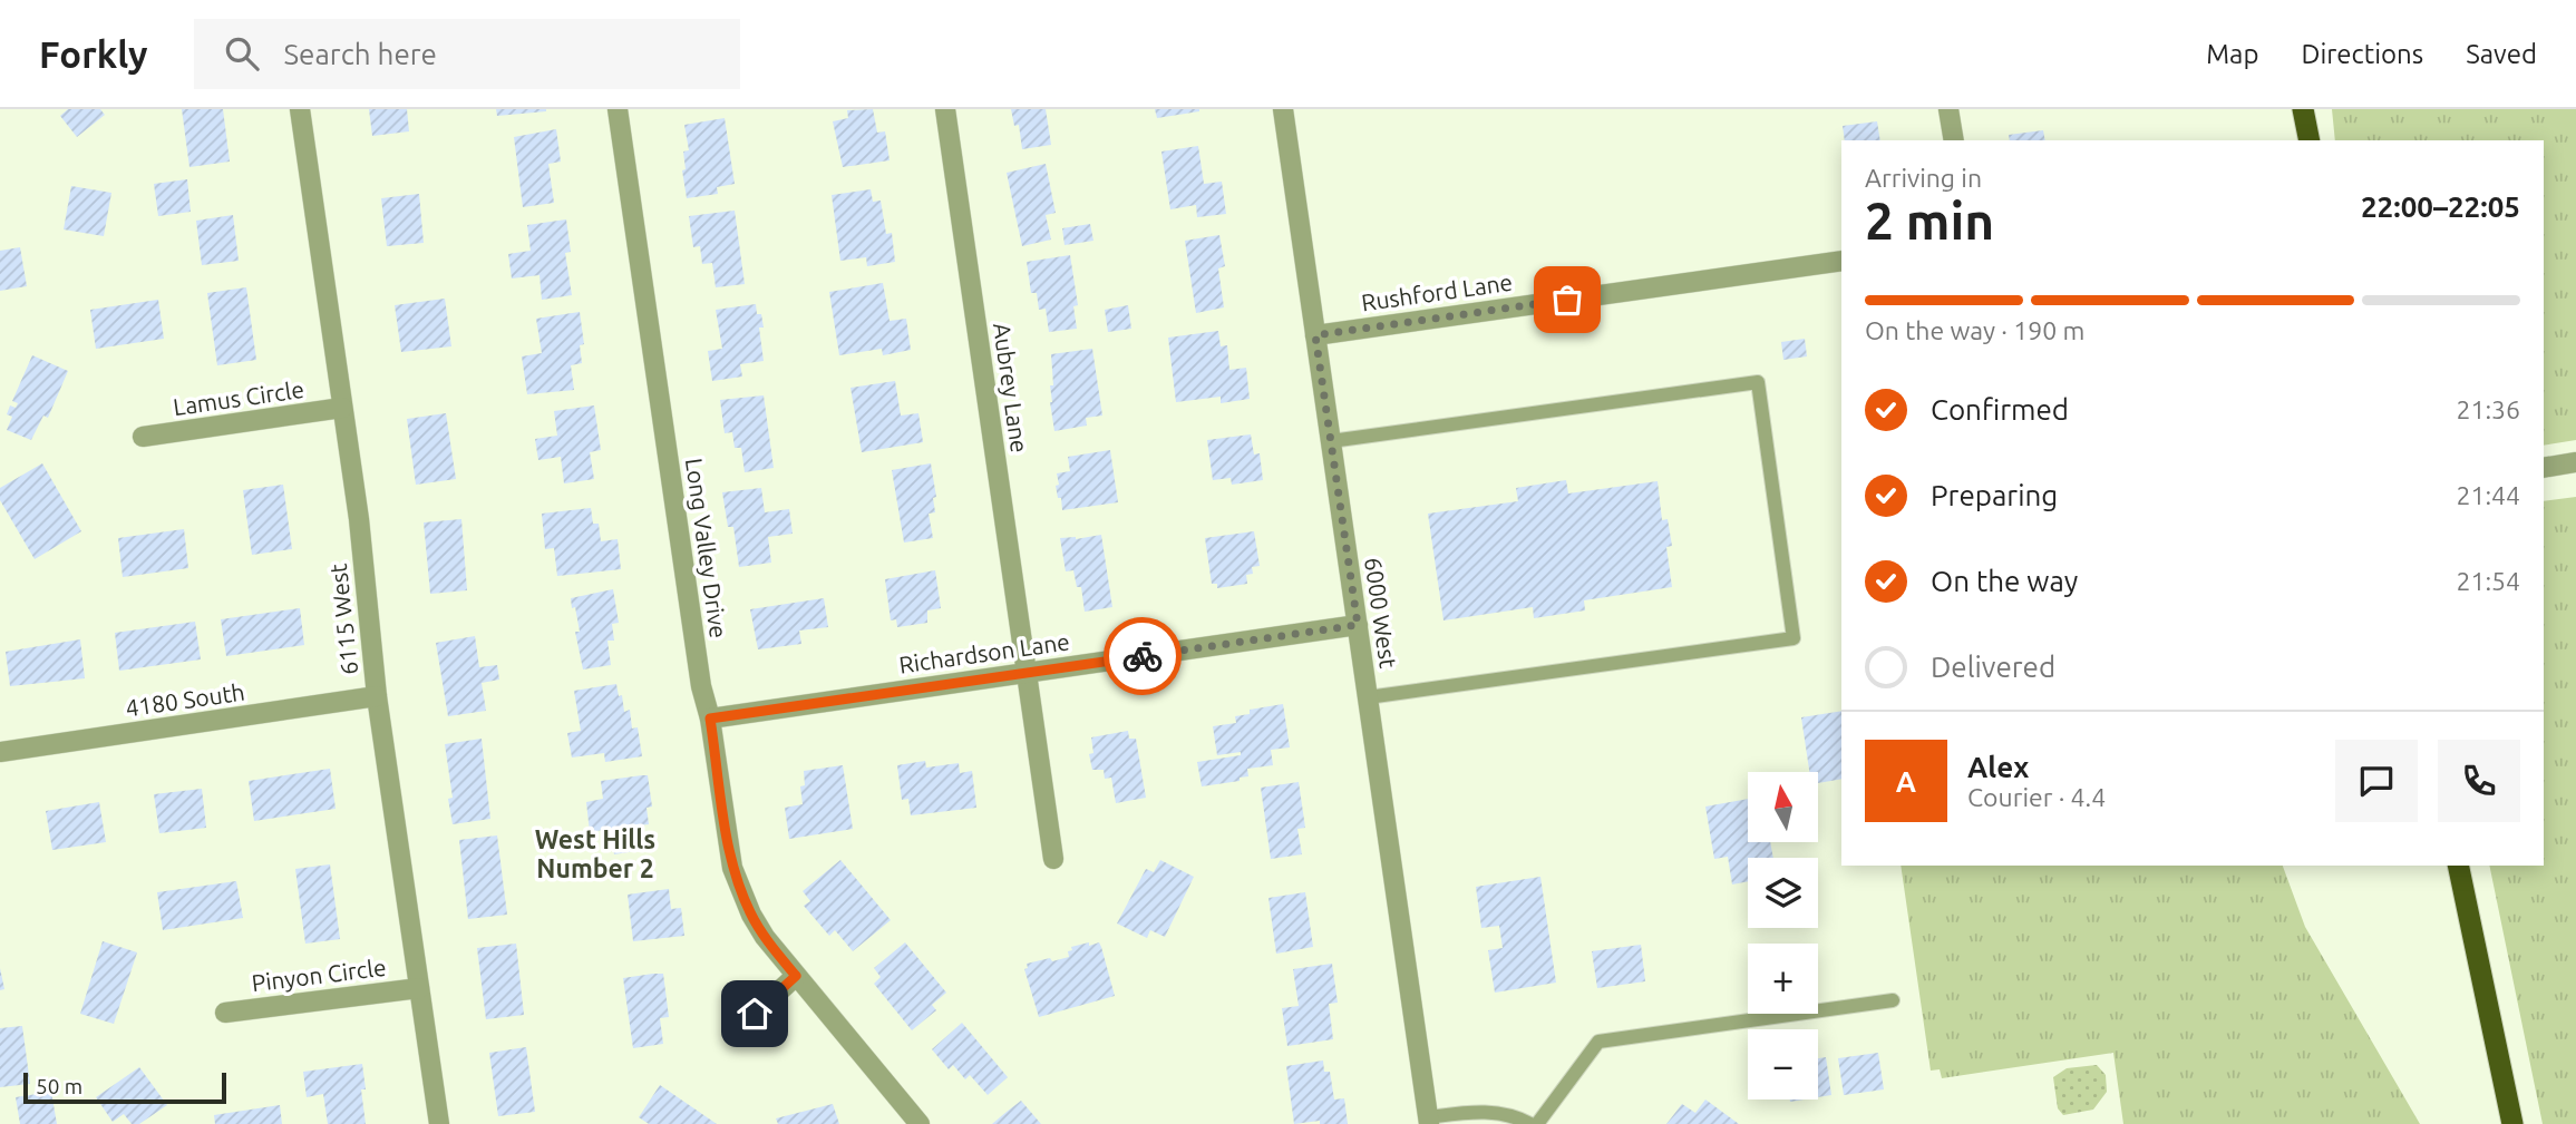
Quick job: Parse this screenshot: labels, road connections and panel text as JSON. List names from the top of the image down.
{
  "streets": {
    "street": [
      "Rushford Lane",
      "Aubrey Lane",
      "Lamus Circle",
      "Long Valley Drive",
      "6000 West",
      "6115 West",
      "Richardson Lane",
      "4180 South",
      "Pinyon Circle"
    ]
  },
  "crossings": [
    ["Rushford Lane", "6000 West"],
    ["Aubrey Lane", "Richardson Lane"],
    ["Lamus Circle", "6115 West"],
    ["Long Valley Drive", "Richardson Lane"],
    ["6000 West", "Richardson Lane"],
    ["6115 West", "4180 South"],
    ["6115 West", "Pinyon Circle"]
  ],
  "districts": ["West Hills Number 2"],
  "scale_bar": "50 m",
  "north": "top",
  "page": {
    "header": "Forkly",
    "search": "Search here",
    "nav": ["Map", "Directions", "Saved"],
    "heading": ["2 min", "Arriving in", "22:00–22:05"],
    "panel": ["Alex", "Courier · 4.4"],
    "bar": "On the way · 190 m",
    "list": [
      ["Confirmed", "21:36"],
      ["Preparing", "21:44"],
      ["On the way", "21:54"],
      "Delivered"
    ],
    "round": "A",
    "map_buttons": ["+", "−"],
    "scale": "50 m"
  }
}
